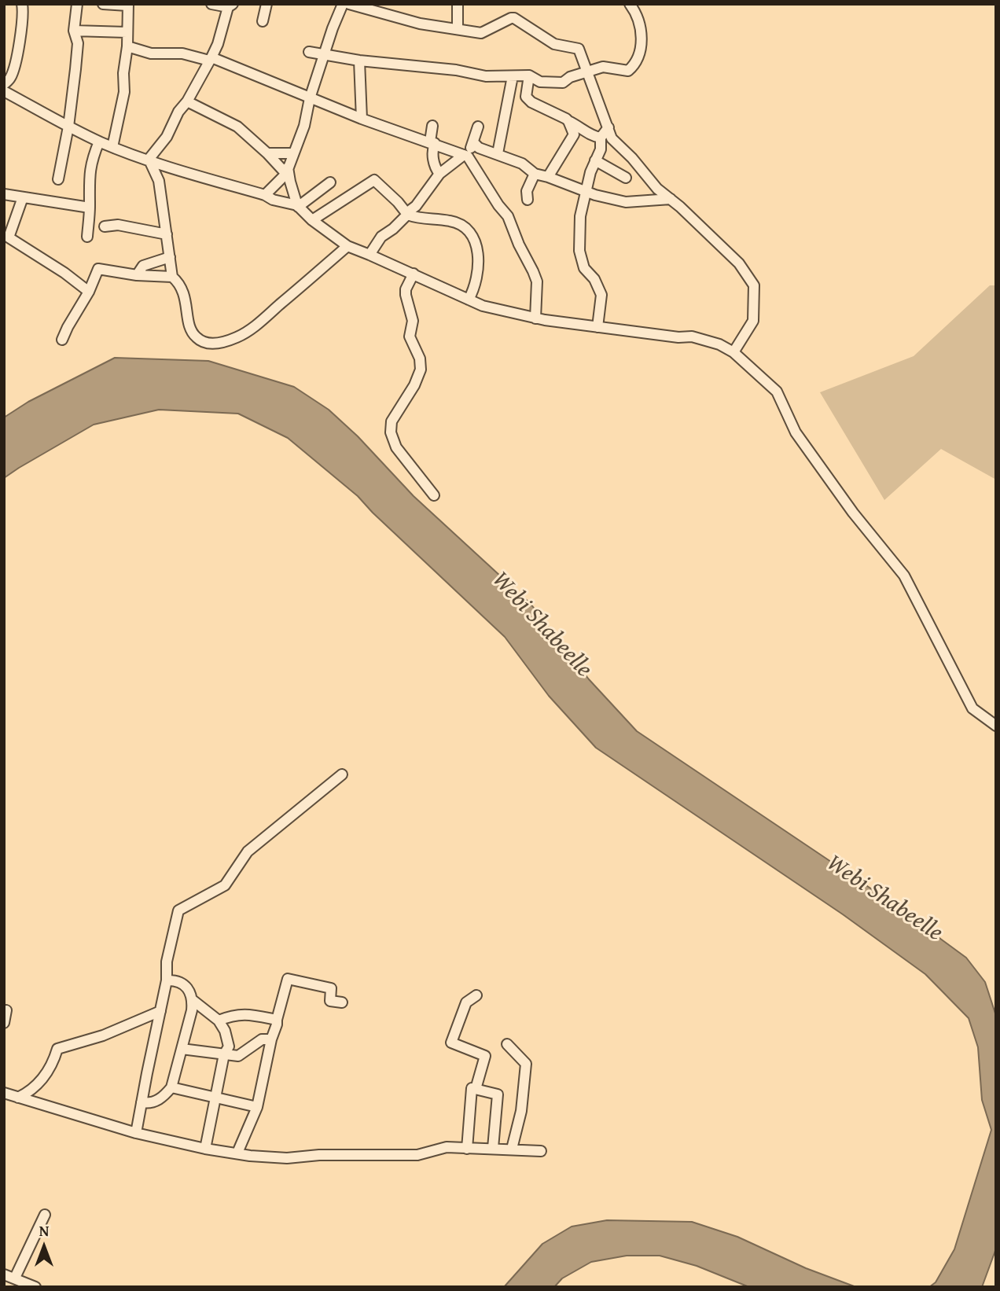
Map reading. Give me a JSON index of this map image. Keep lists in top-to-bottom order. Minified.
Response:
{"water":["Webi Shabeelle"],"north":"top"}
